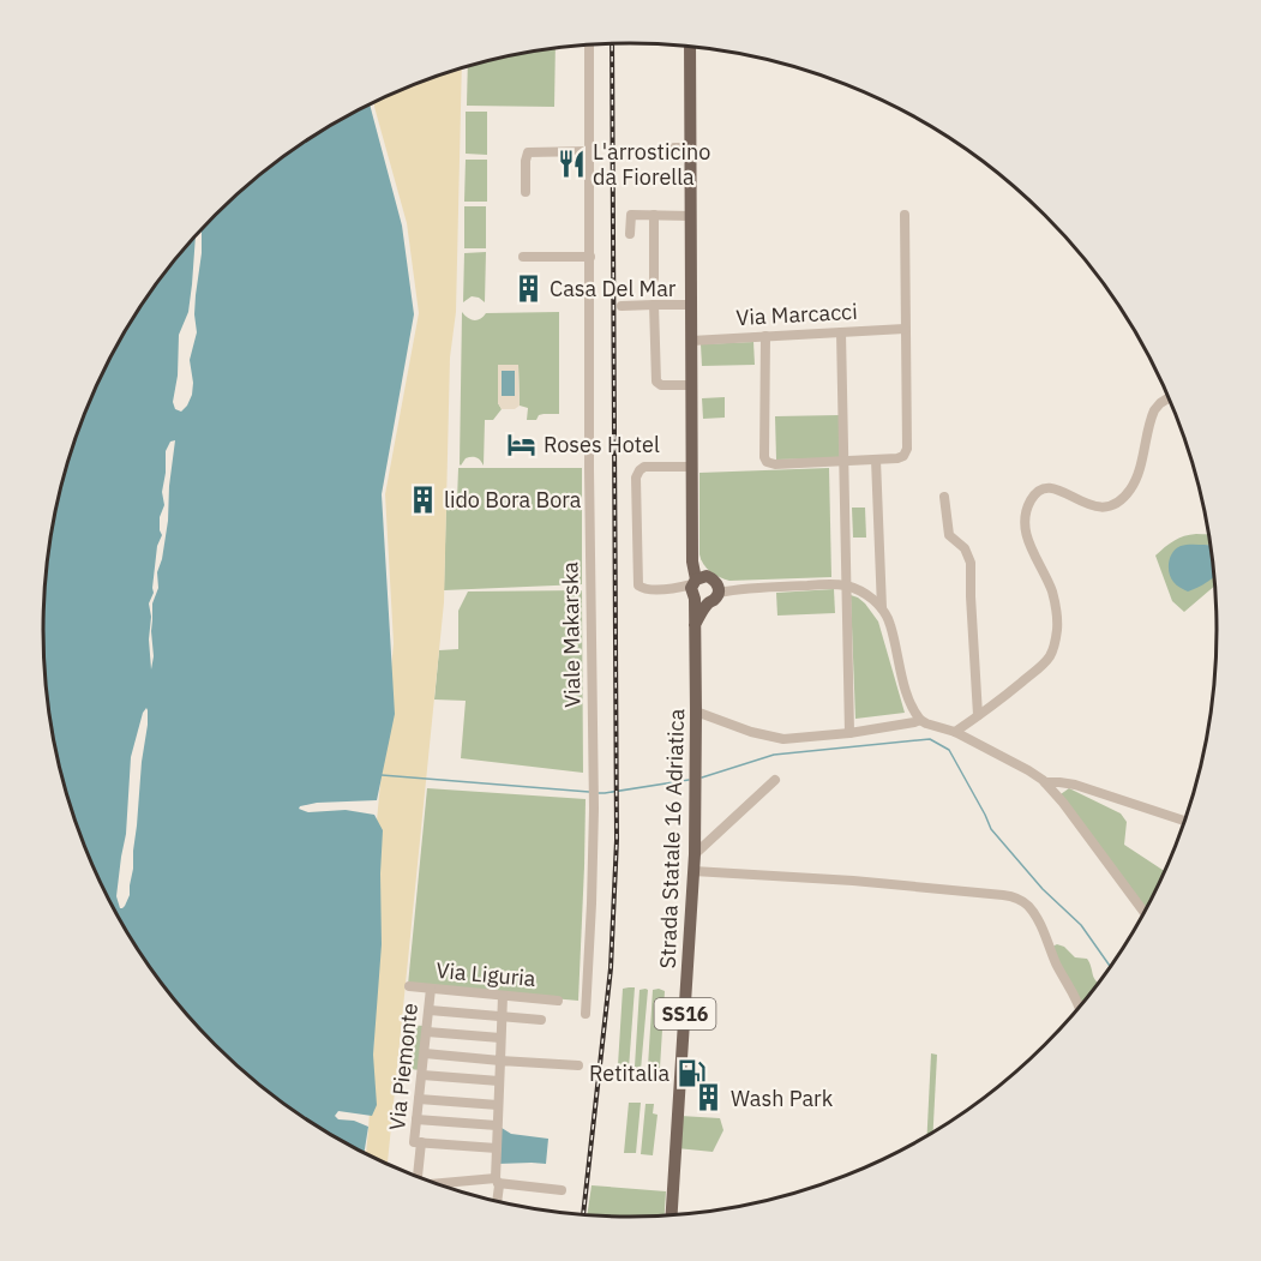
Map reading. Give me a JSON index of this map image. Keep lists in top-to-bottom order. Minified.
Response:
{"streets":{"main road":["Strada Statale 16 Adriatica","SS16"],"street":["Via Marcacci","Viale Makarska","Via Liguria","Via Piemonte"]},"crossings":[["Via Marcacci","Strada Statale 16 Adriatica"],["Via Liguria","Via Piemonte"]],"places":{"restaurant":["L'arrosticino da Fiorella"],"building":["Casa Del Mar","lido Bora Bora","Wash Park"],"hotel":["Roses Hotel"],"fuel station":["Retitalia"]}}
